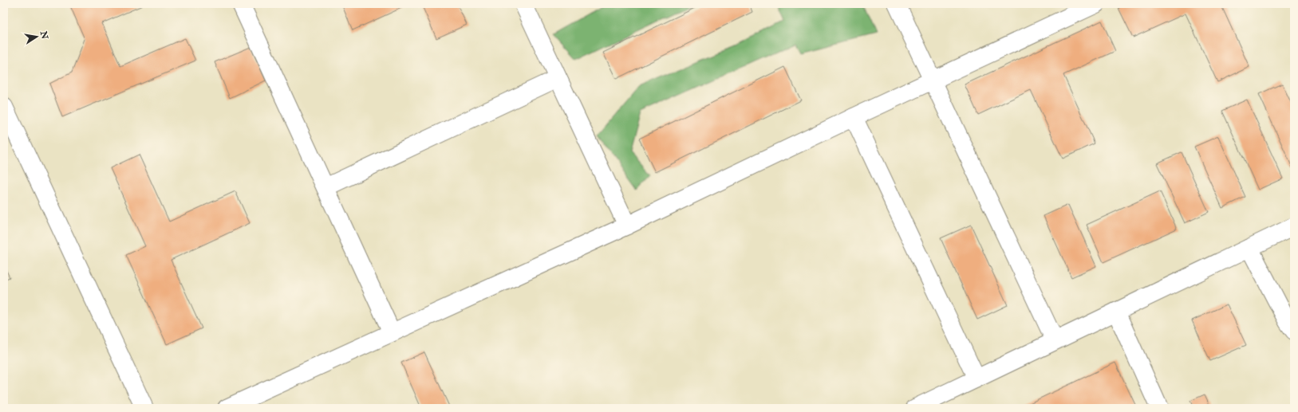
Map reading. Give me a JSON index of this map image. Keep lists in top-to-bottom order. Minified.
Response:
{"north":"right"}
